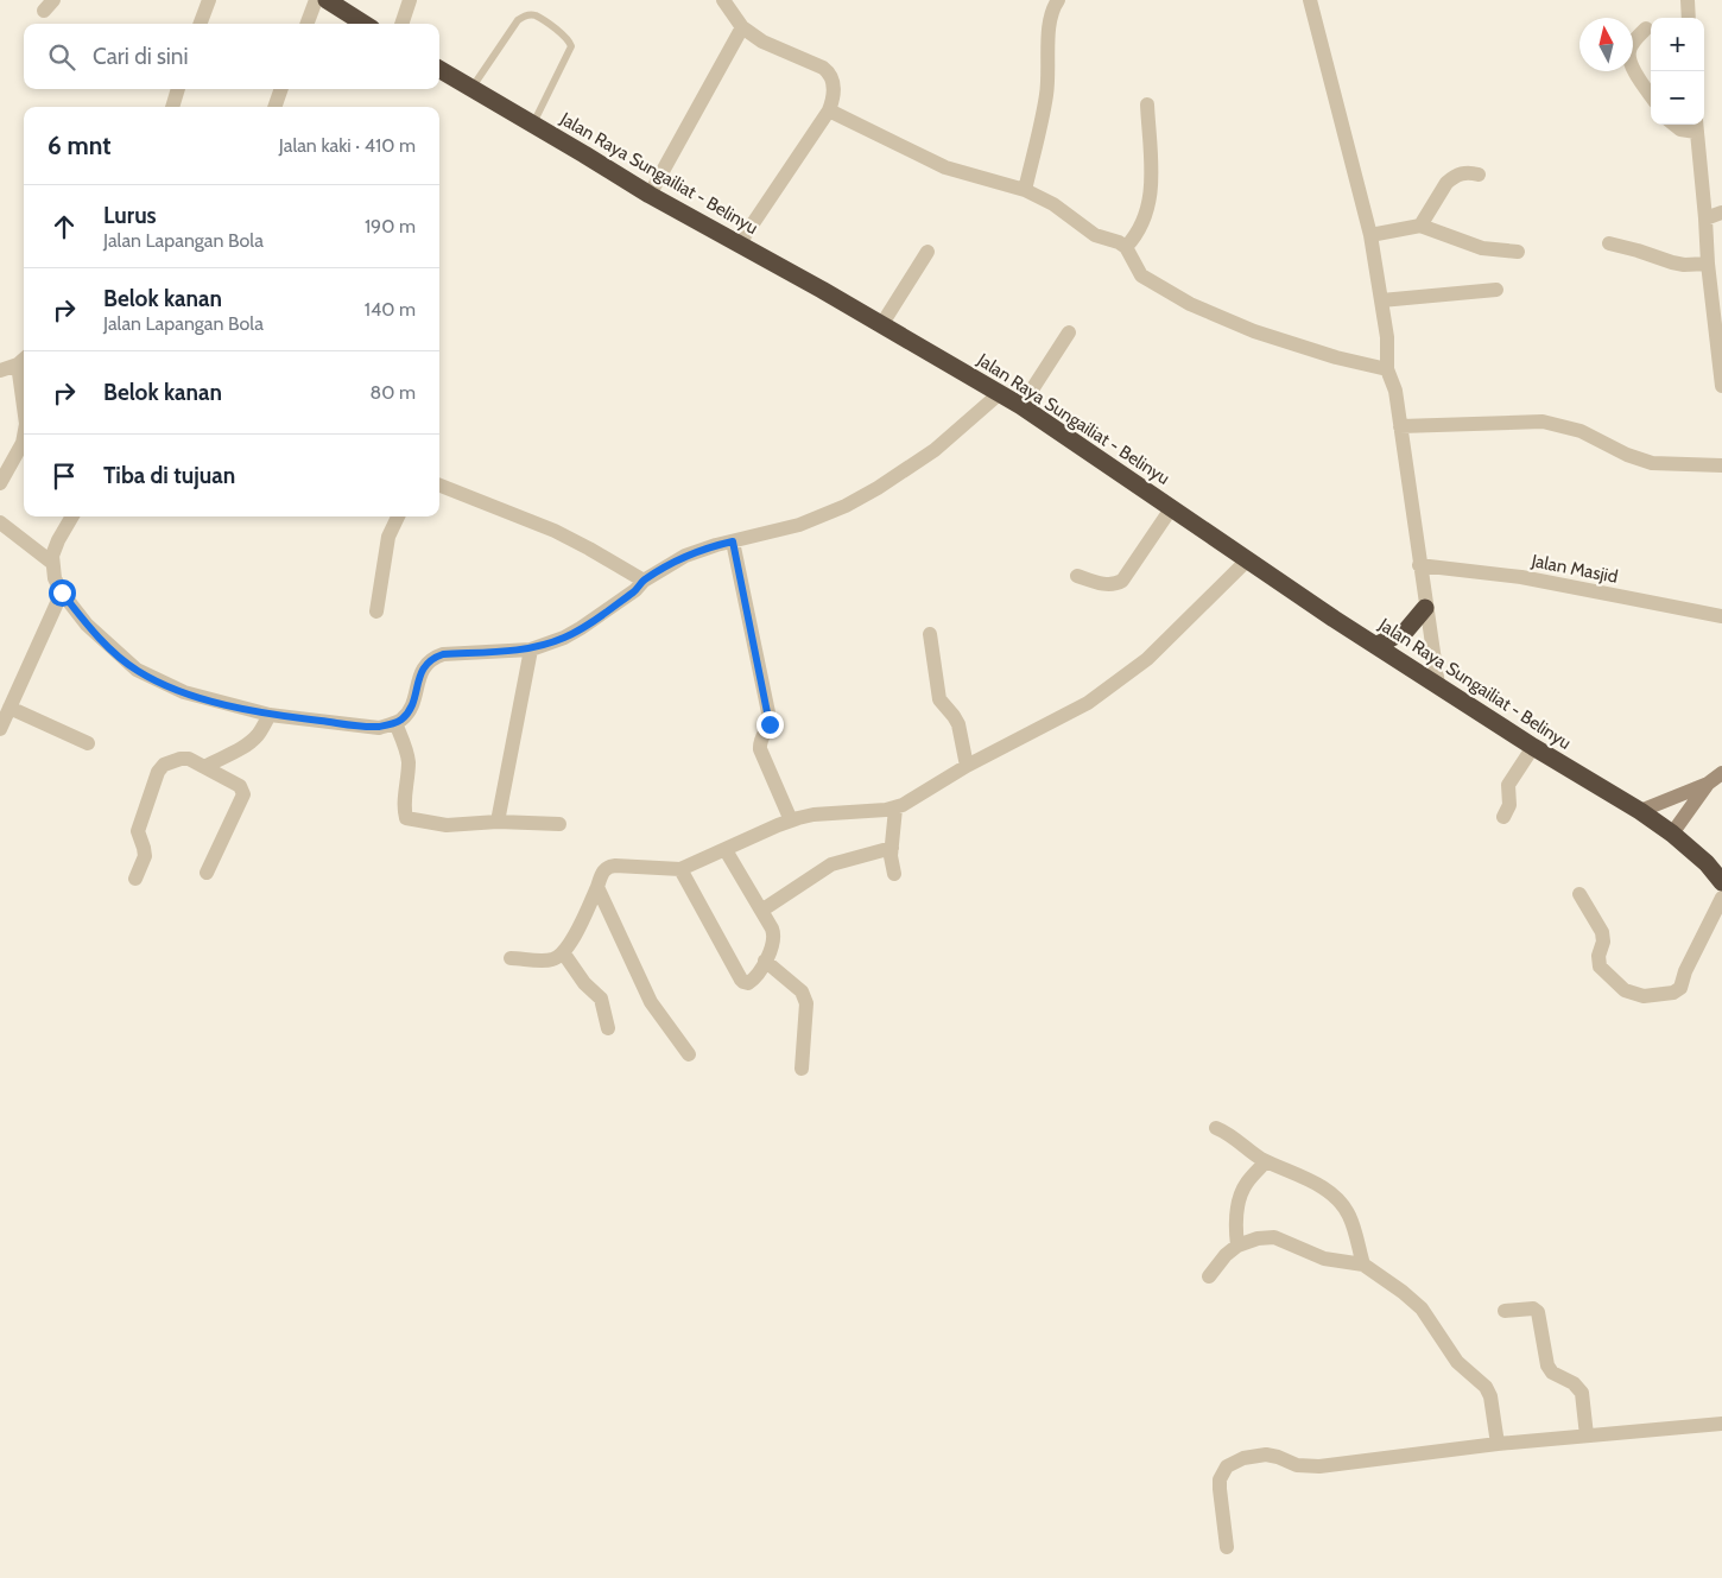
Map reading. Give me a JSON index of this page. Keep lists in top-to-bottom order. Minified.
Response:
{"streets":{"highway":["Jalan Raya Sungailiat - Belinyu"],"street":["Jalan Masjid"]},"north":"top","page":{"map_buttons":["+","−"],"search":"Cari di sini","heading":["6 mnt","Jalan kaki · 410 m"],"list":[["Lurus","Jalan Lapangan Bola","190 m"],["Belok kanan","Jalan Lapangan Bola","140 m"],["Belok kanan","80 m"],"Tiba di tujuan"]}}
